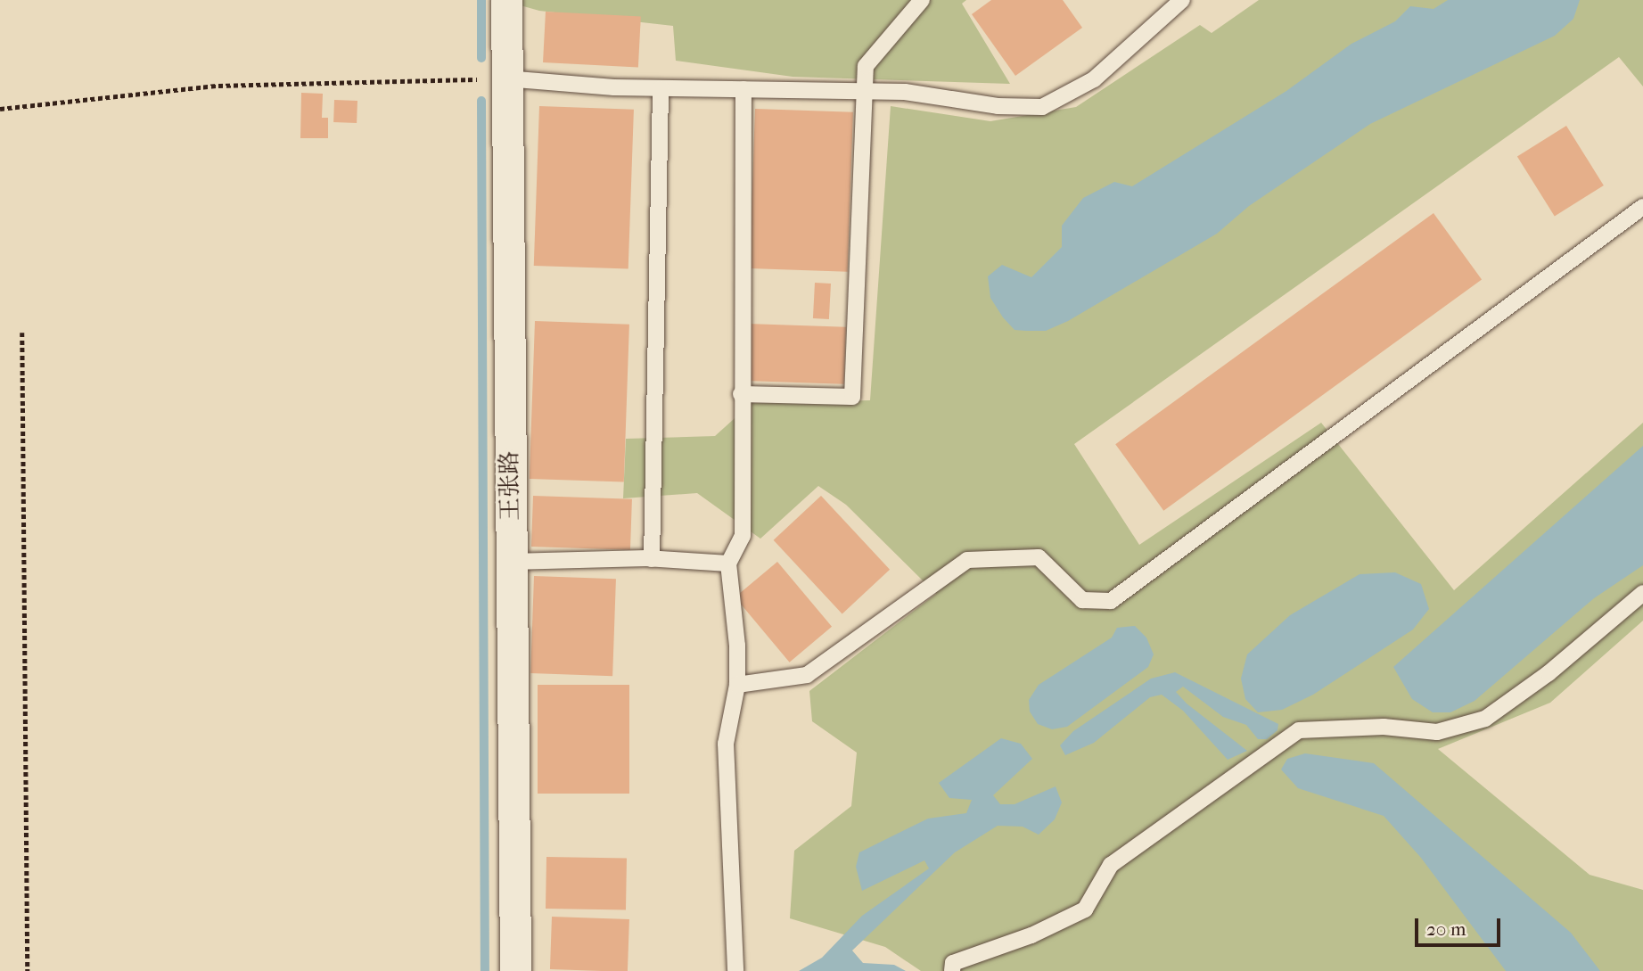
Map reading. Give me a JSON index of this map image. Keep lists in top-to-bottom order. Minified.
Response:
{"streets":{"street":["王张路"]},"scale_bar":"20 m"}
